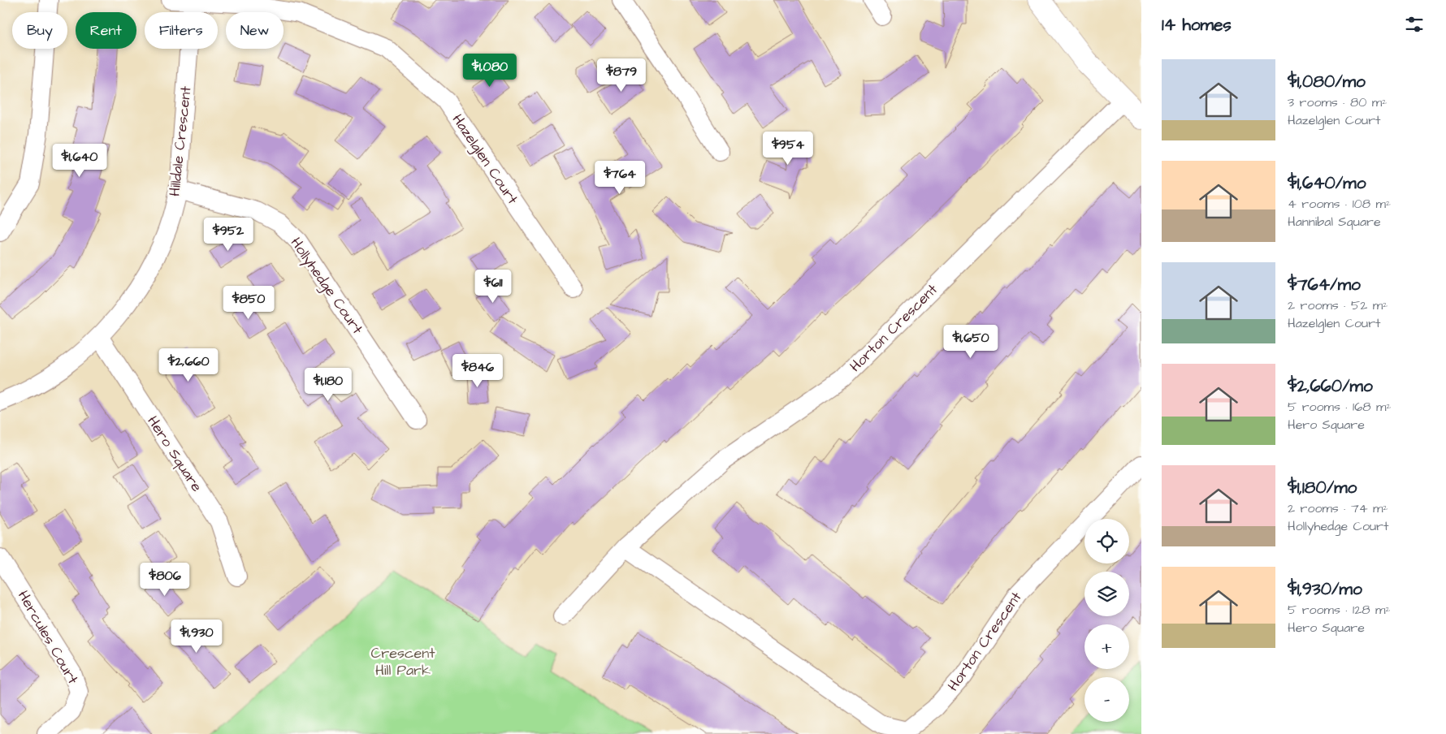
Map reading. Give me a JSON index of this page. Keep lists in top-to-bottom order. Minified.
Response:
{"streets":{"street":["Hilldale Crescent","Hazelglen Court","Hollyhedge Court","Horton Crescent","Hero Square","Hercules Court"]},"crossings":[["Hilldale Crescent","Hazelglen Court"],["Hilldale Crescent","Hollyhedge Court"],["Hilldale Crescent","Hero Square"]],"parks":["Crescent Hill Park"],"page":{"heading":"14 homes","chip":["Buy","Rent","Filters","New"],"list":[{"name":"$1,080/mo","note":"3 rooms · 80 m² · Hazelglen Court"},{"name":"$1,640/mo","note":"4 rooms · 108 m² · Hannibal Square"},{"name":"$764/mo","note":"2 rooms · 52 m² · Hazelglen Court"},{"name":"$2,660/mo","note":"5 rooms · 168 m² · Hero Square"},{"name":"$1,180/mo","note":"2 rooms · 74 m² · Hollyhedge Court"},{"name":"$1,930/mo","note":"5 rooms · 128 m² · Hero Square"}],"price":["$1,080","$879","$954","$1,640","$764","$952","$611","$850","$1,650","$2,660","$846","$1,180","$806","$1,930"],"map_buttons":["+","−"]}}
